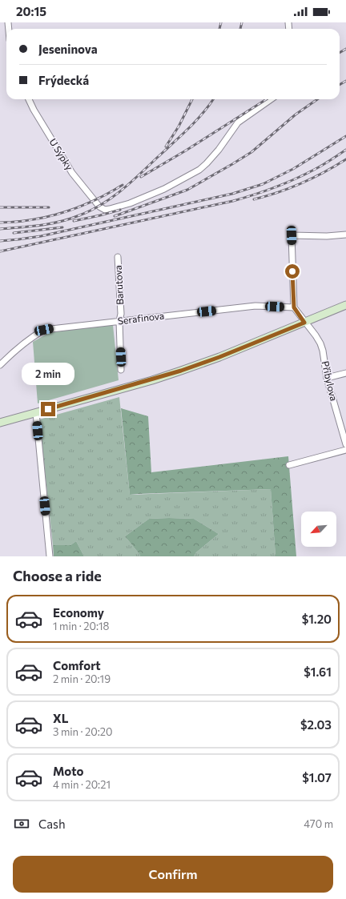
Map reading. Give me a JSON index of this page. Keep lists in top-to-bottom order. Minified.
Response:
{"streets":{"street":["U Sýpky","Barutova","Serafinova","Přibylova"]},"crossings":[["Barutova","Serafinova"],["Serafinova","Přibylova"]],"north":"bottom left","page":{"status":"20:15","banner":["Jeseninova","Frýdecká"],"bubble":"2 min","heading":"Choose a ride","list":[{"name":"Economy","note":"1 min · 20:18","value":"$1.20"},{"name":"Comfort","note":"2 min · 20:19","value":"$1.61"},{"name":"XL","note":"3 min · 20:20","value":"$2.03"},{"name":"Moto","note":"4 min · 20:21","value":"$1.07"}],"pay":["Cash","470 m"],"buttons":"Confirm"}}
